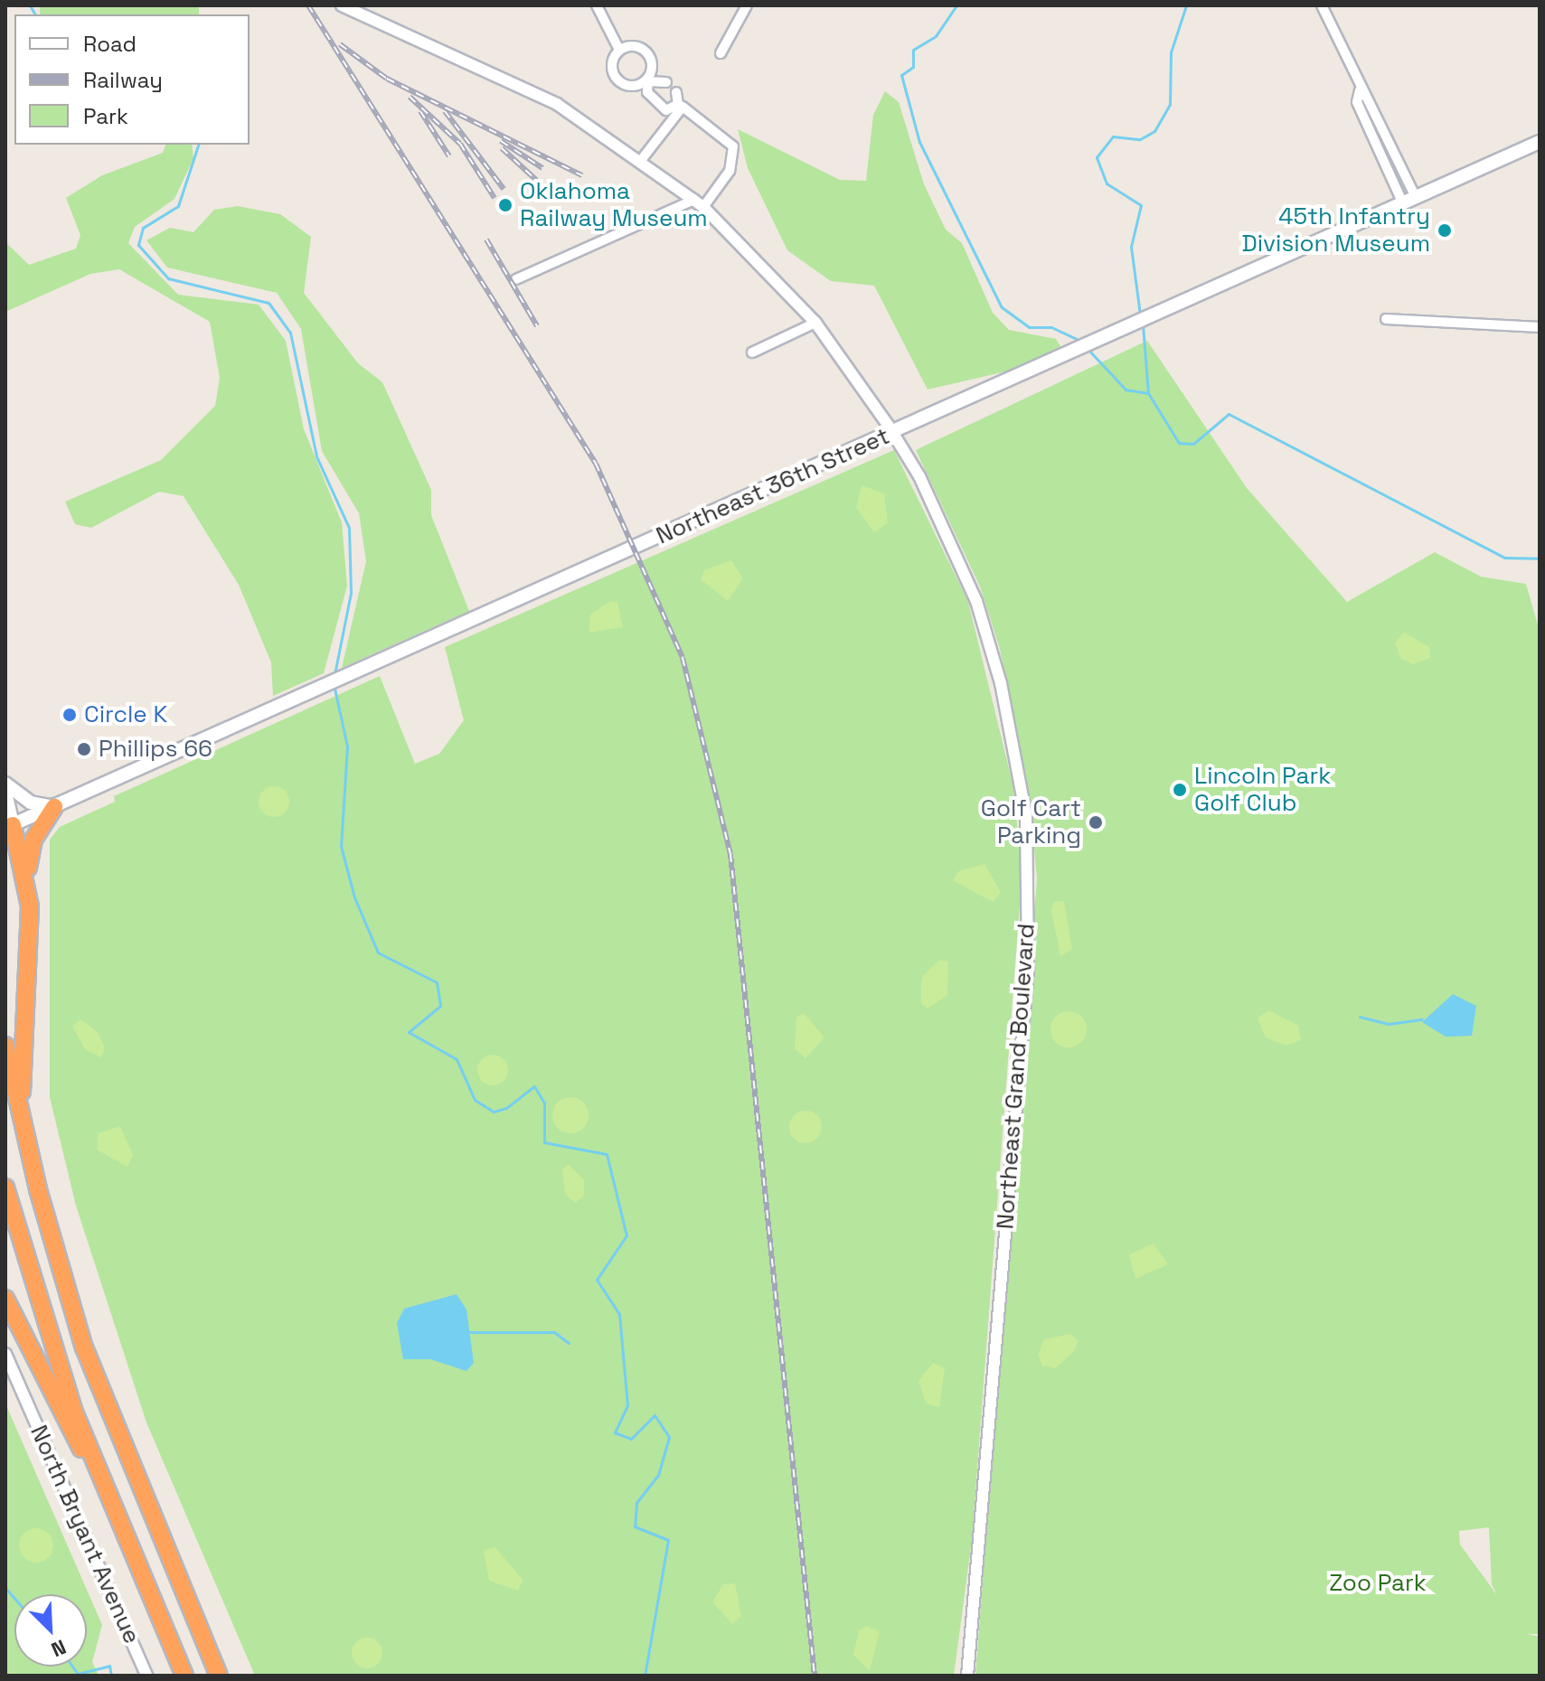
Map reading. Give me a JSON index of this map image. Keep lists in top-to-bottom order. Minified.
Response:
{"streets":{"main road":["Northeast 36th Street"],"street":["Northeast Grand Boulevard","North Bryant Avenue"]},"crossings":[["Northeast 36th Street","Northeast Grand Boulevard"]],"parks":["Zoo Park"],"places":["Oklahoma Railway Museum","45th Infantry Division Museum","Circle K","Phillips 66","Lincoln Park Golf Club","Golf Cart Parking"],"legend":["Road","Railway","Park"],"north":"bottom right"}
